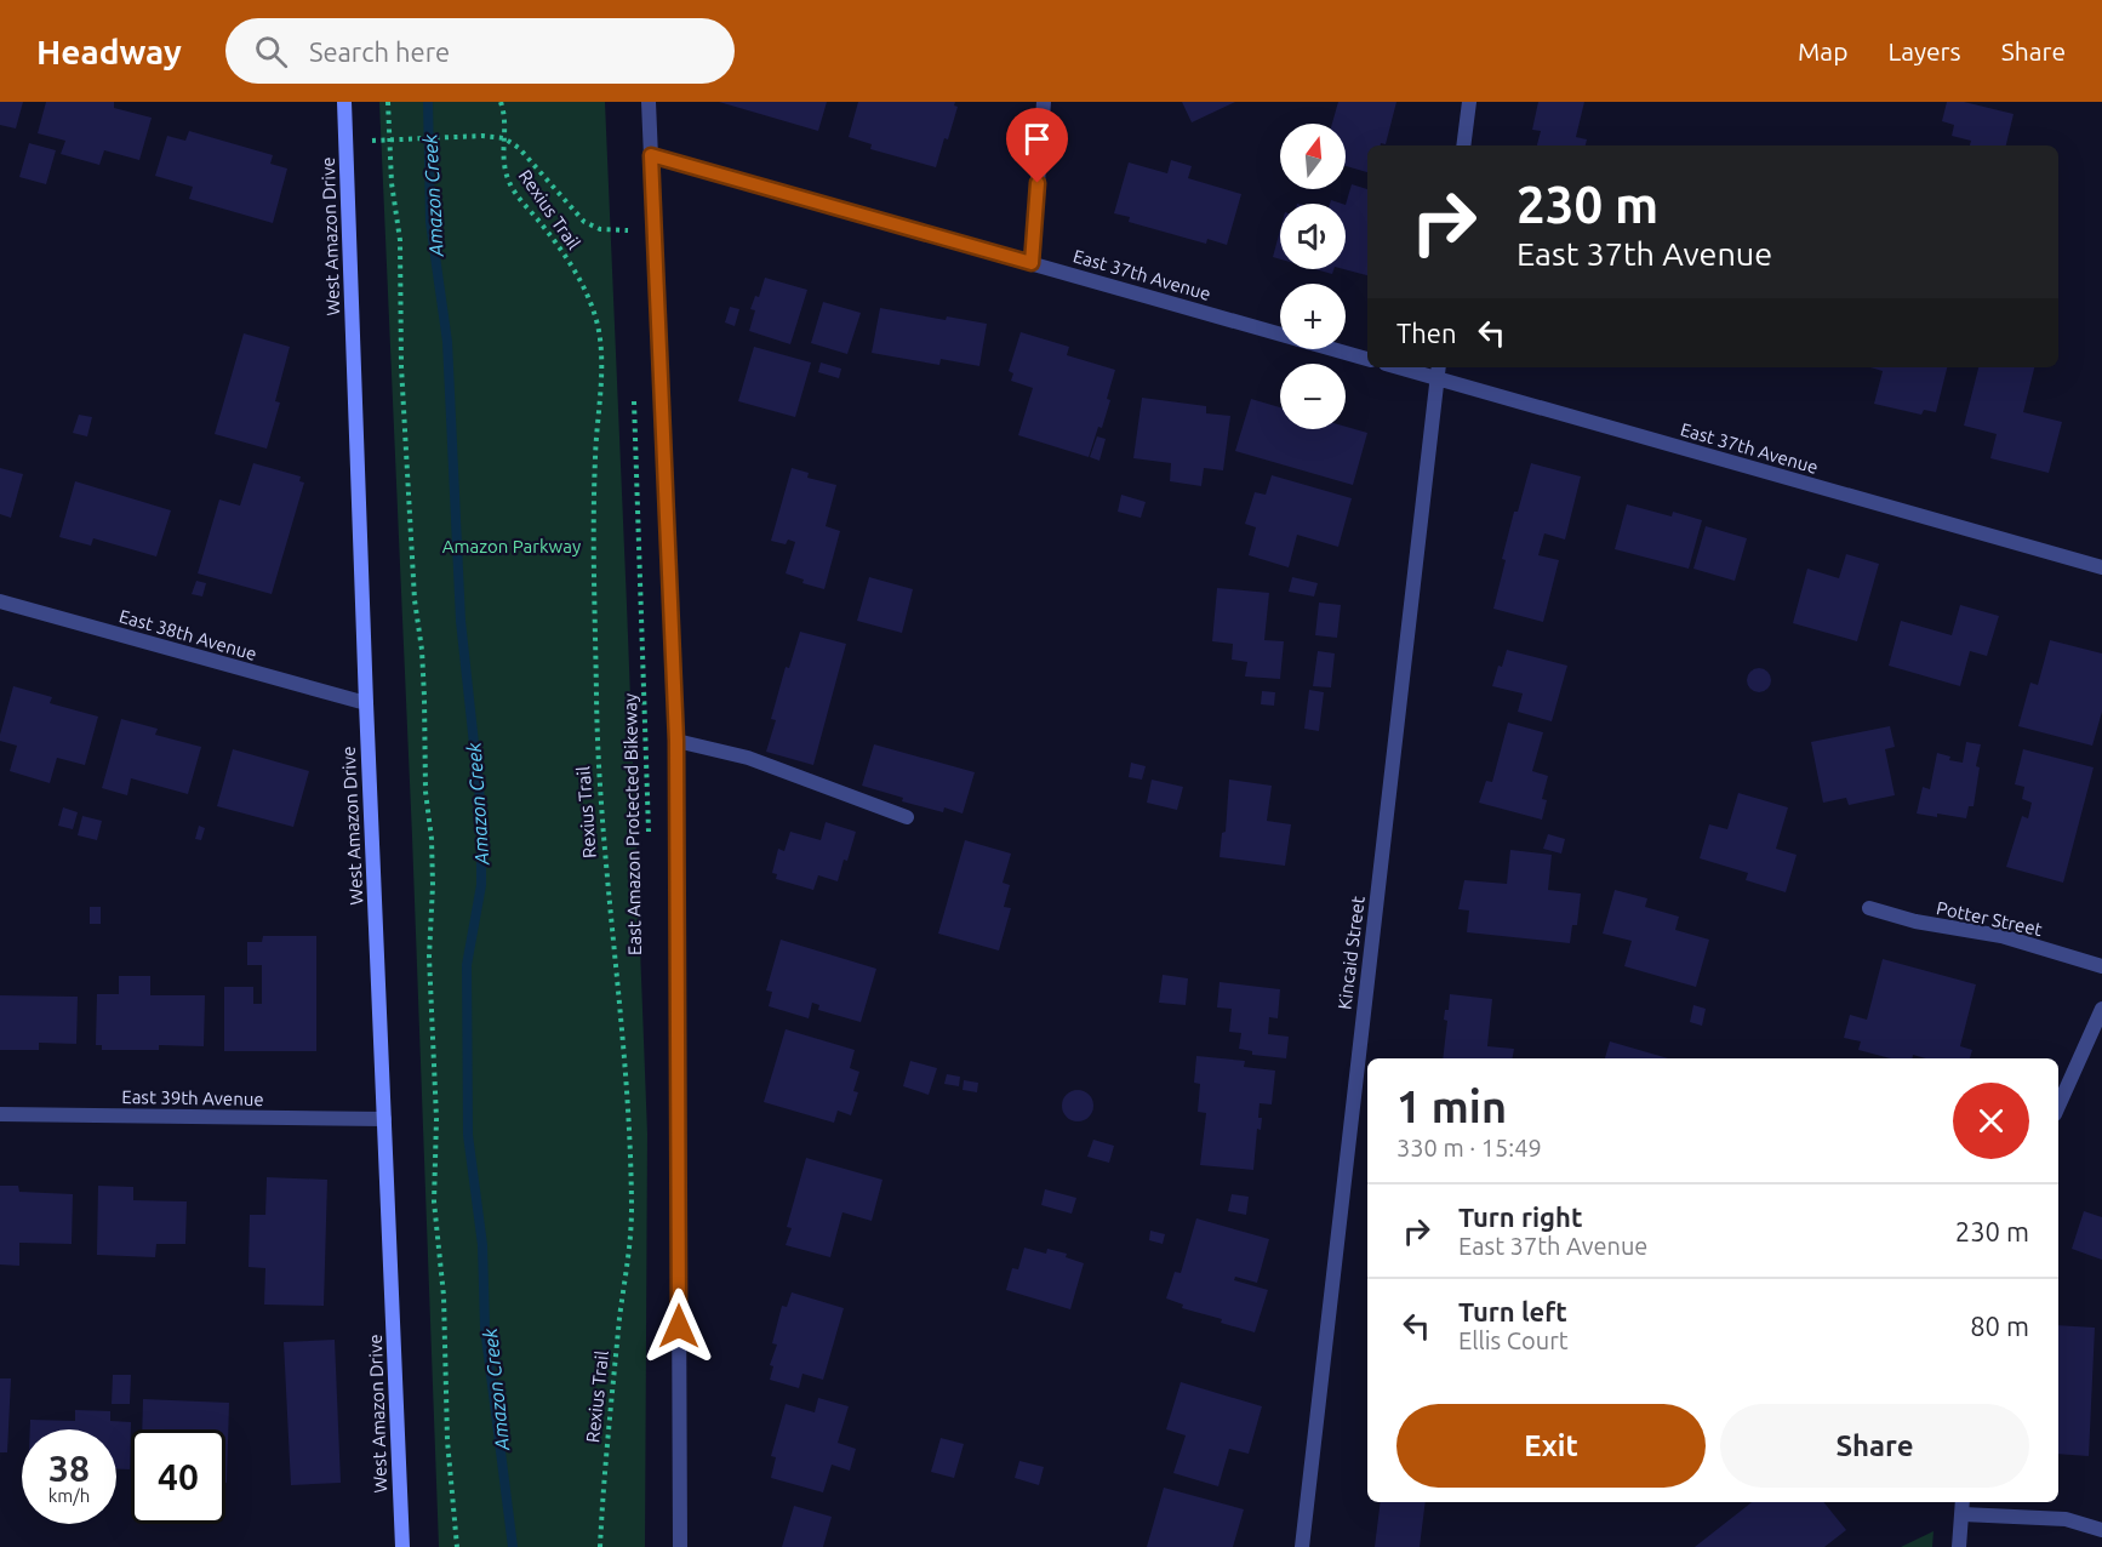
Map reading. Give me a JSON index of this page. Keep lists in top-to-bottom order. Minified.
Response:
{"streets":{"main road":["West Amazon Drive"],"street":["East 37th Avenue","East 38th Avenue","Potter Street","Kincaid Street","East 39th Avenue"],"path":["Rexius Trail","East Amazon Protected Bikeway"]},"crossings":[["West Amazon Drive","East 38th Avenue"],["West Amazon Drive","East 39th Avenue"],["East 37th Avenue","Kincaid Street"]],"water":["Amazon Creek"],"parks":["Amazon Parkway"],"north":"top","page":{"header":"Headway","search":"Search here","nav":["Map","Layers","Share"],"map_buttons":["+","−"],"turn":["230 m","East 37th Avenue"],"then":"Then","heading":["1 min","330 m · 15:49"],"list":[{"name":"Turn right","note":"East 37th Avenue","value":"230 m"},{"name":"Turn left","note":"Ellis Court","value":"80 m"}],"buttons":["Exit","Share"],"speed":"38 km/h","limit":"40"}}
